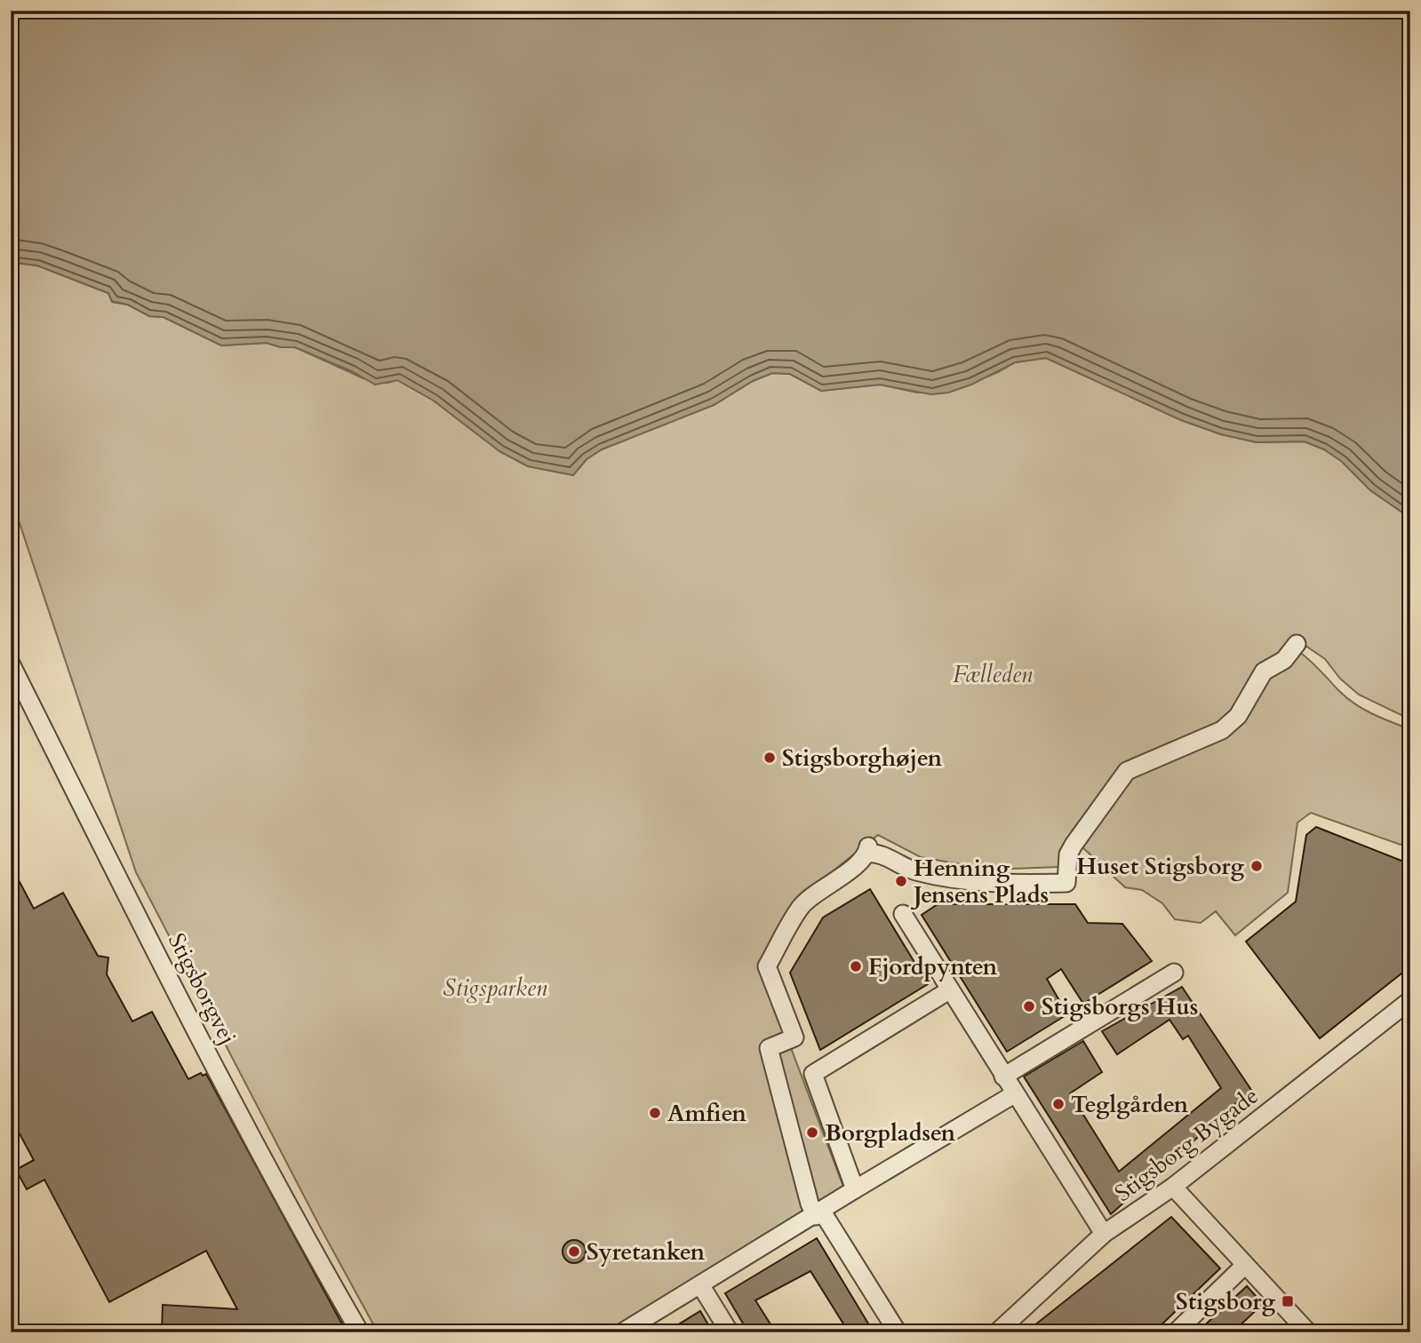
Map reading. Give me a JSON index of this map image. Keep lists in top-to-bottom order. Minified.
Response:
{"streets":{"street":["Stigsborgvej","Stigsborg Bygade"]},"parks":["Fælleden","Stigsparken"],"places":{"other":["Stigsborghøjen","Huset Stigsborg","Henning Jensens Plads","Fjordpynten","Stigsborgs Hus","Teglgården","Amfien","Borgpladsen","Syretanken"],"transit":["Stigsborg"]}}
